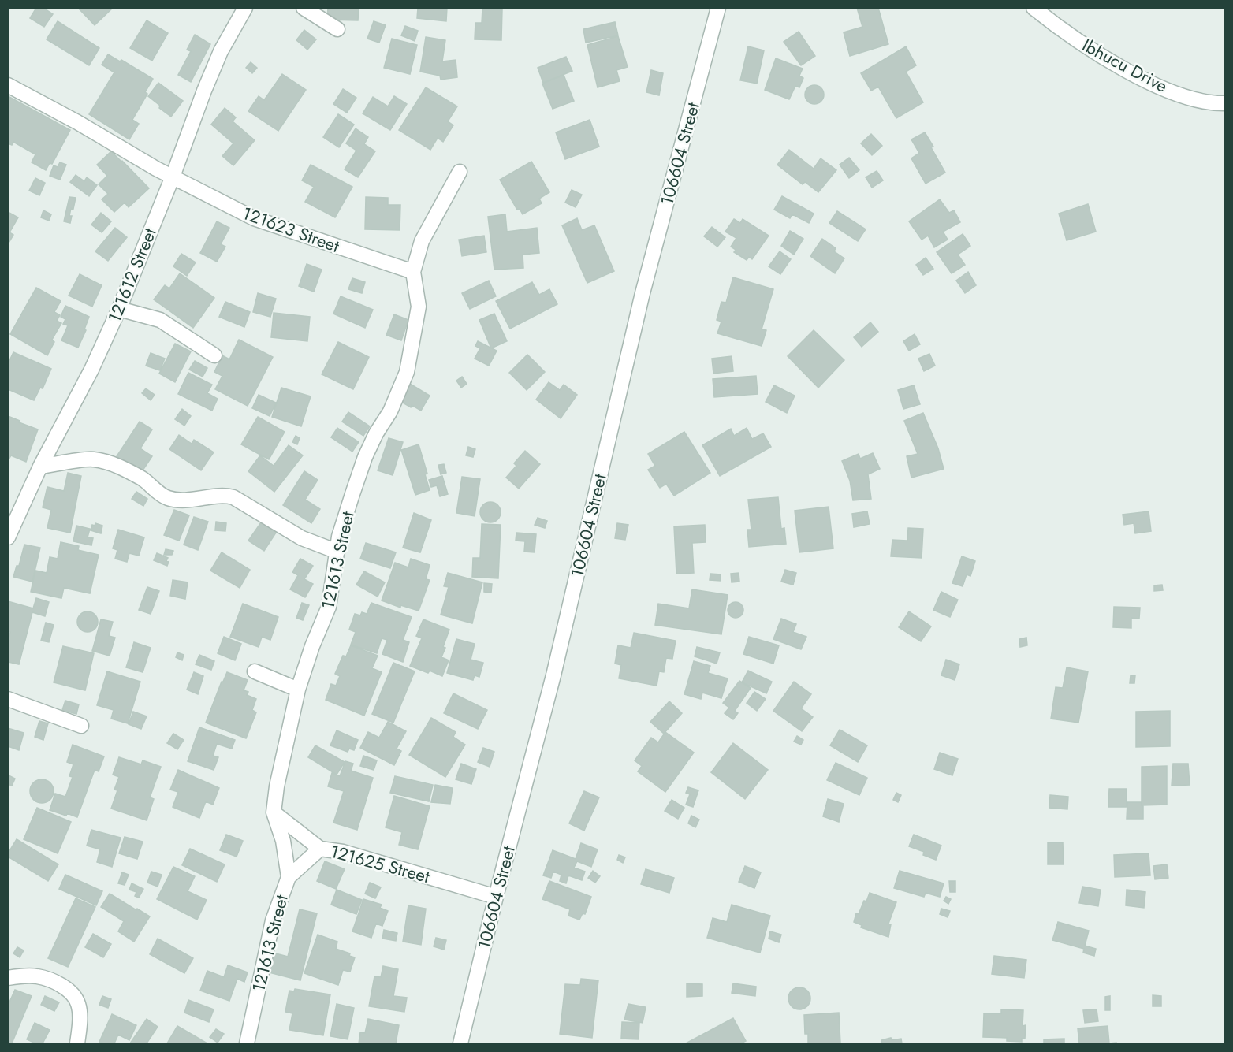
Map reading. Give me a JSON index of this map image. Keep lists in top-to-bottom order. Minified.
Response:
{"streets":{"street":["Ibhucu Drive","106604 Street","121623 Street","121612 Street","121613 Street","121625 Street"]},"crossings":[["106604 Street","121625 Street"],["121623 Street","121612 Street"],["121623 Street","121613 Street"],["121613 Street","121625 Street"]]}
